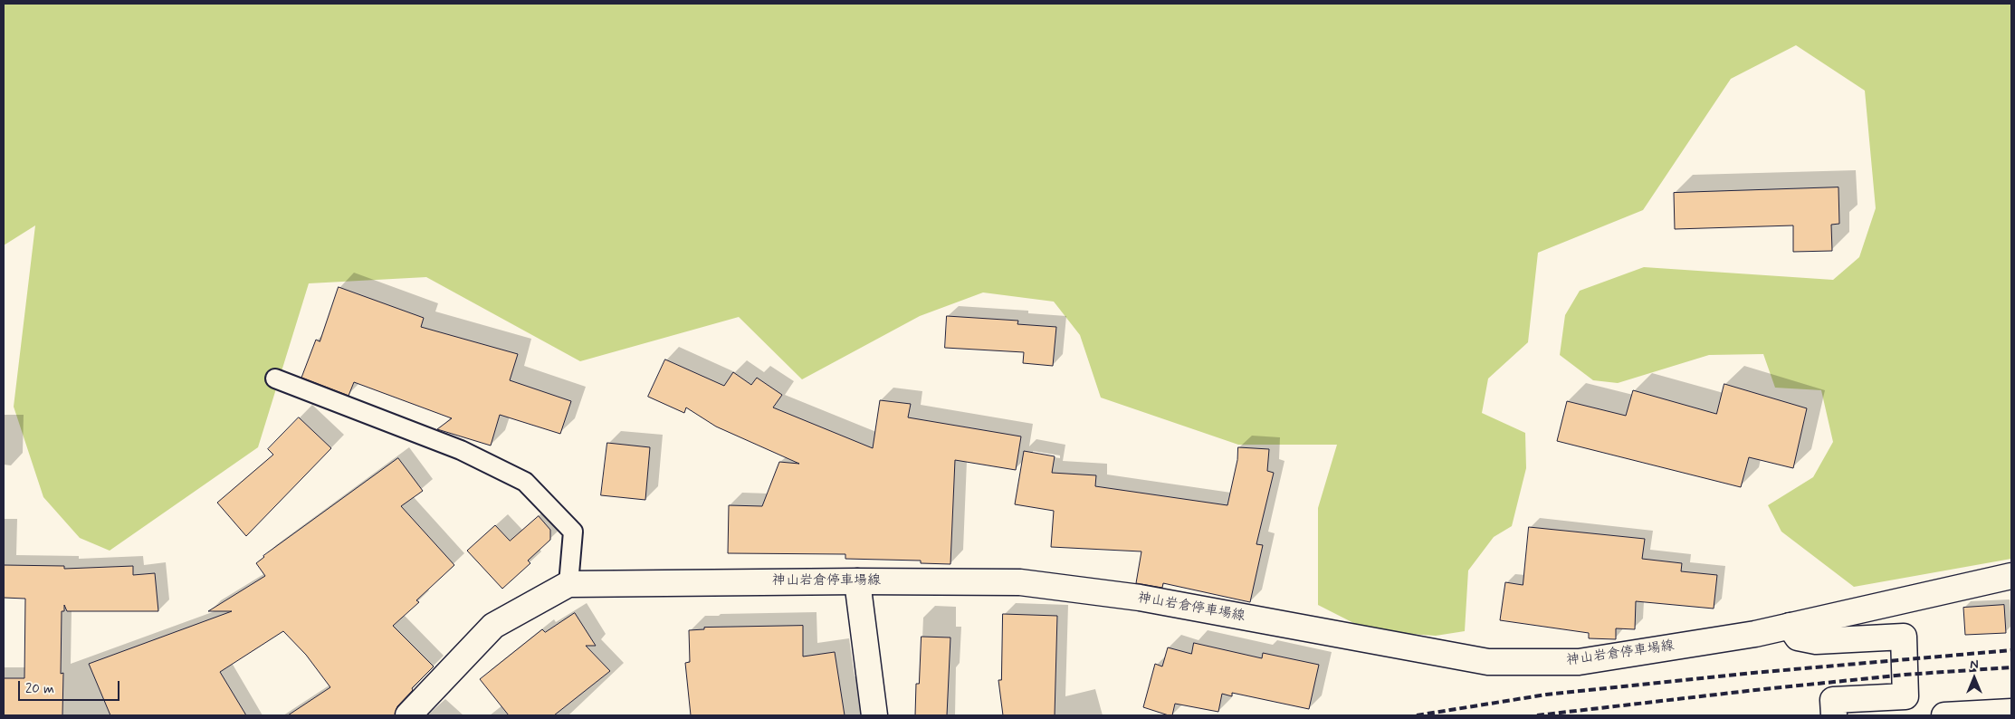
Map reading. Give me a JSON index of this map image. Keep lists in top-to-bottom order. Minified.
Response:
{"streets":{"main road":["神山岩倉停車場線"]},"scale_bar":"20 m","north":"top"}
